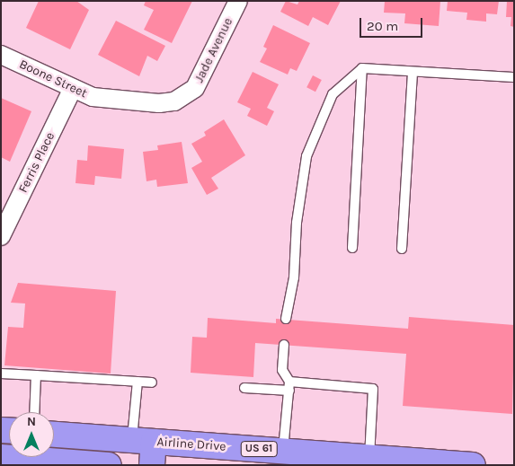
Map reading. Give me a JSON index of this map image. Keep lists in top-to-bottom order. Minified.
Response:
{"streets":{"highway":["Airline Drive","US 61"],"street":["Jade Avenue","Boone Street","Ferris Place"]},"crossings":[["Jade Avenue","Boone Street"],["Boone Street","Ferris Place"]],"scale_bar":"20 m","north":"top"}
